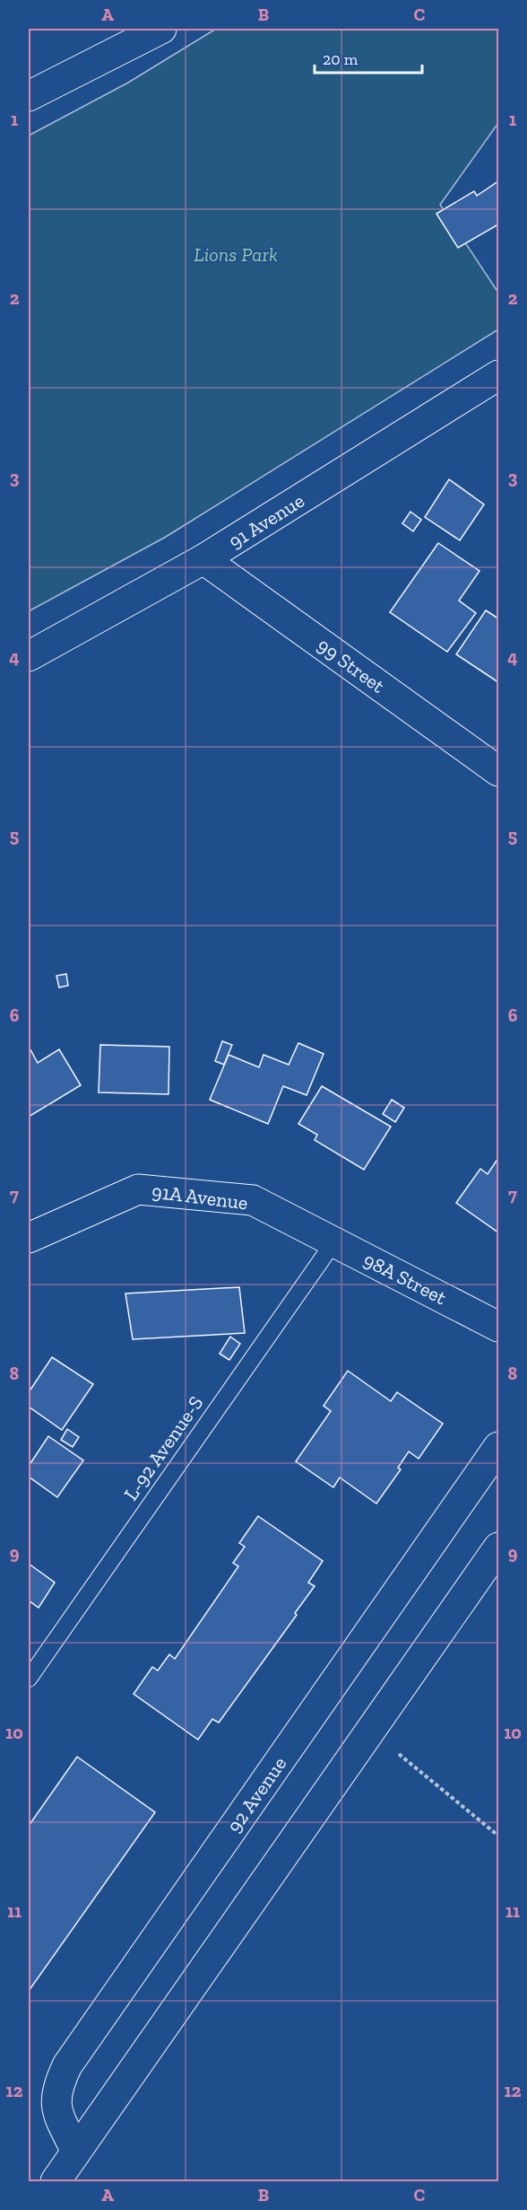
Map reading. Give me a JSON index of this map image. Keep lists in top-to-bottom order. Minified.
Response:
{"streets":{"street":["91 Avenue","99 Street","91A Avenue","98A Street","92 Avenue"],"lane":["L-92 Avenue-S"]},"crossings":[["91 Avenue","99 Street"],["91A Avenue","98A Street"],["91A Avenue","L-92 Avenue-S"],["98A Street","L-92 Avenue-S"]],"parks":["Lions Park"],"scale_bar":"20 m","grid":{"columns":["A","B","C"],"rows":["1","2","3","4","5","6","7","8","9","10","11","12"]}}
